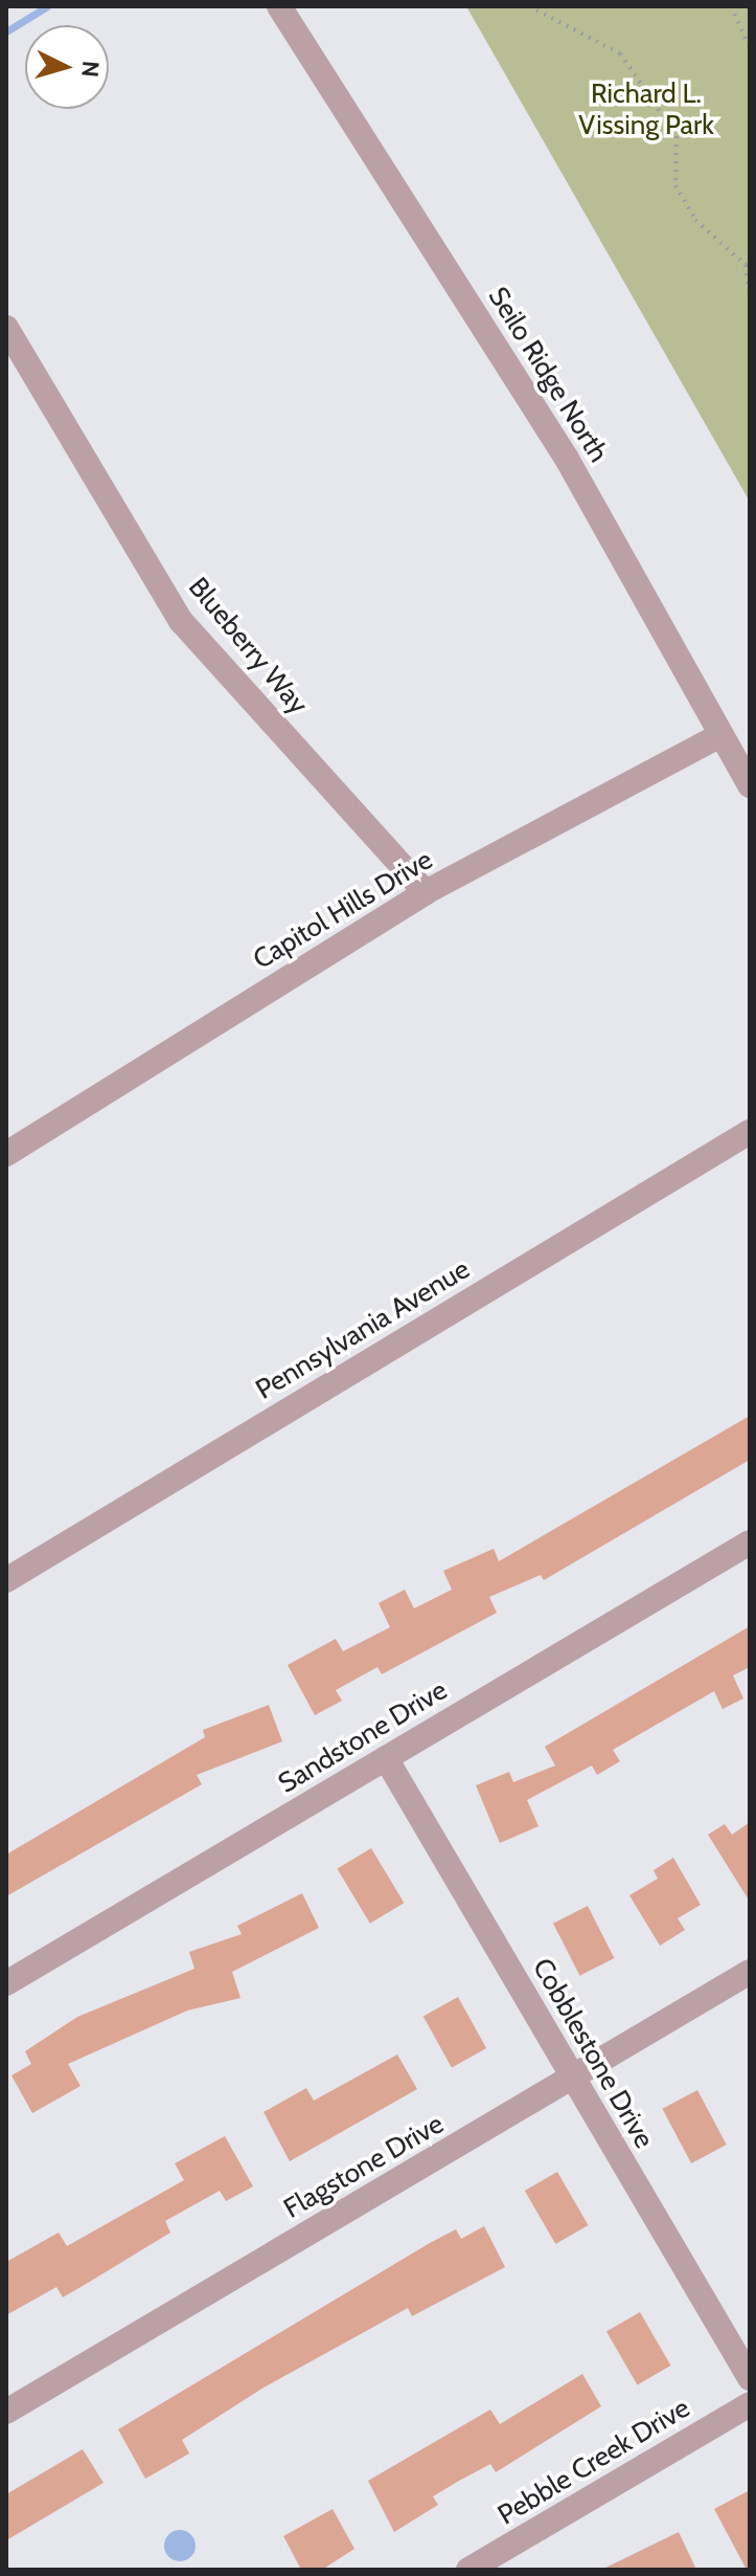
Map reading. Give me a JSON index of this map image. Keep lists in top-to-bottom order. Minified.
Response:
{"streets":{"street":["Seilo Ridge North","Blueberry Way","Capitol Hills Drive","Pennsylvania Avenue","Sandstone Drive","Cobblestone Drive","Flagstone Drive","Pebble Creek Drive"]},"crossings":[["Seilo Ridge North","Capitol Hills Drive"],["Blueberry Way","Capitol Hills Drive"],["Sandstone Drive","Cobblestone Drive"],["Cobblestone Drive","Flagstone Drive"]],"parks":["Richard L. Vissing Park"],"north":"right"}
